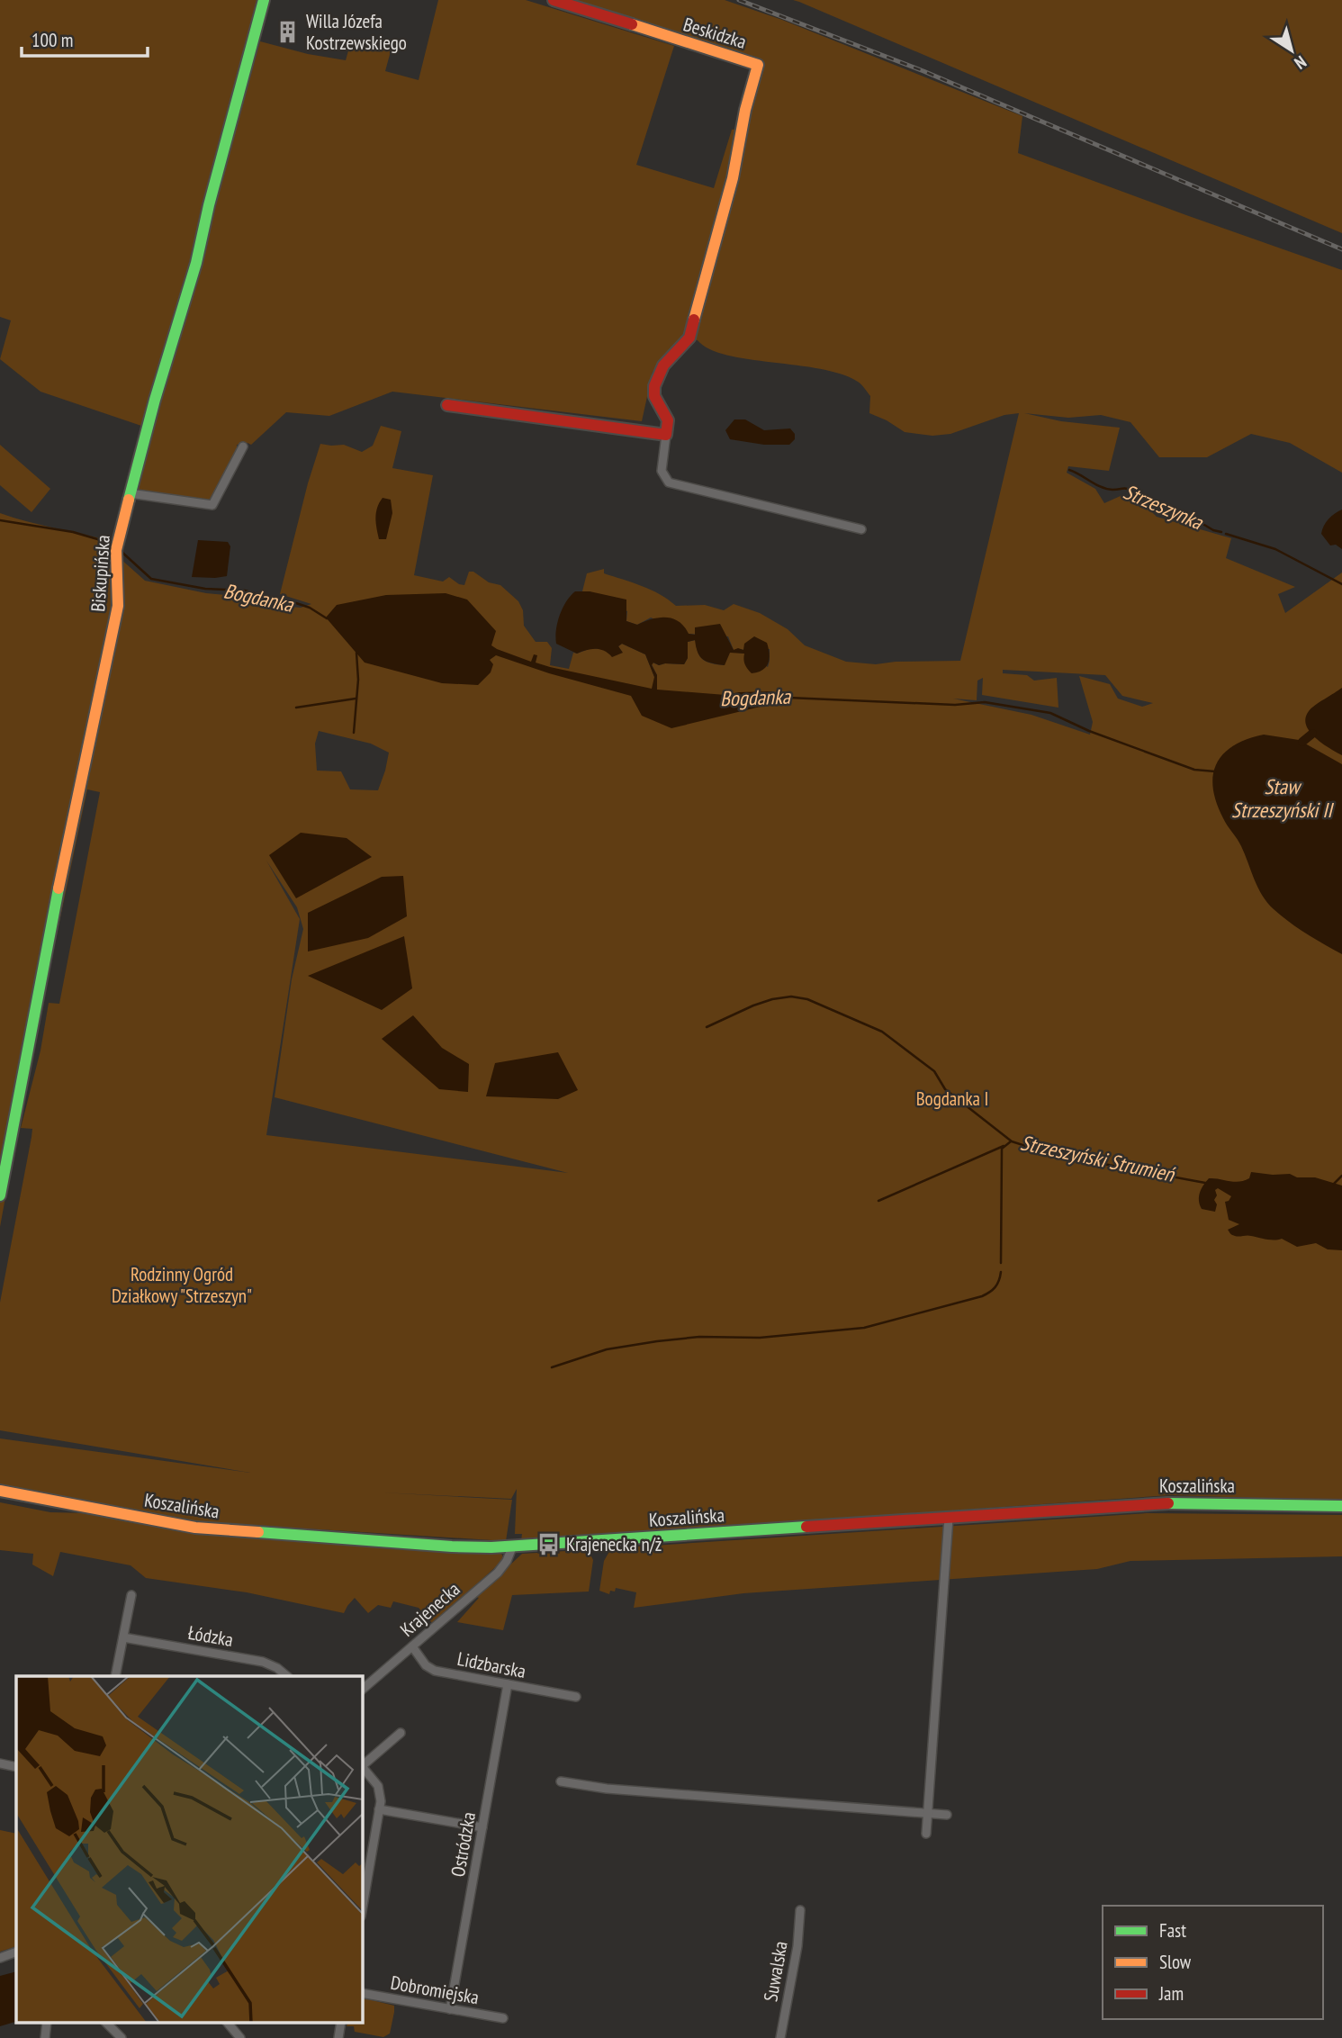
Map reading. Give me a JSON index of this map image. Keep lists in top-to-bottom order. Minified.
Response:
{"streets":{"street":["Beskidzka","Biskupińska","Koszalińska","Krajenecka","Łódzka","Lidzbarska","Ostródzka","Suwalska","Dobromiejska"]},"crossings":[["Koszalińska","Krajenecka"],["Krajenecka","Lidzbarska"],["Lidzbarska","Ostródzka"],["Ostródzka","Dobromiejska"]],"water":["Strzeszynka","Bogdanka","Staw Strzeszyński II","Strzeszyński Strumień"],"parks":["Bogdanka I","Rodzinny Ogród Działkowy \"Strzeszyn\""],"places":{"building":["Willa Józefa Kostrzewskiego"],"bus stop":["Krajenecka n/ż"]},"legend":["Fast","Slow","Jam"],"scale_bar":"100 m","north":"bottom right"}
